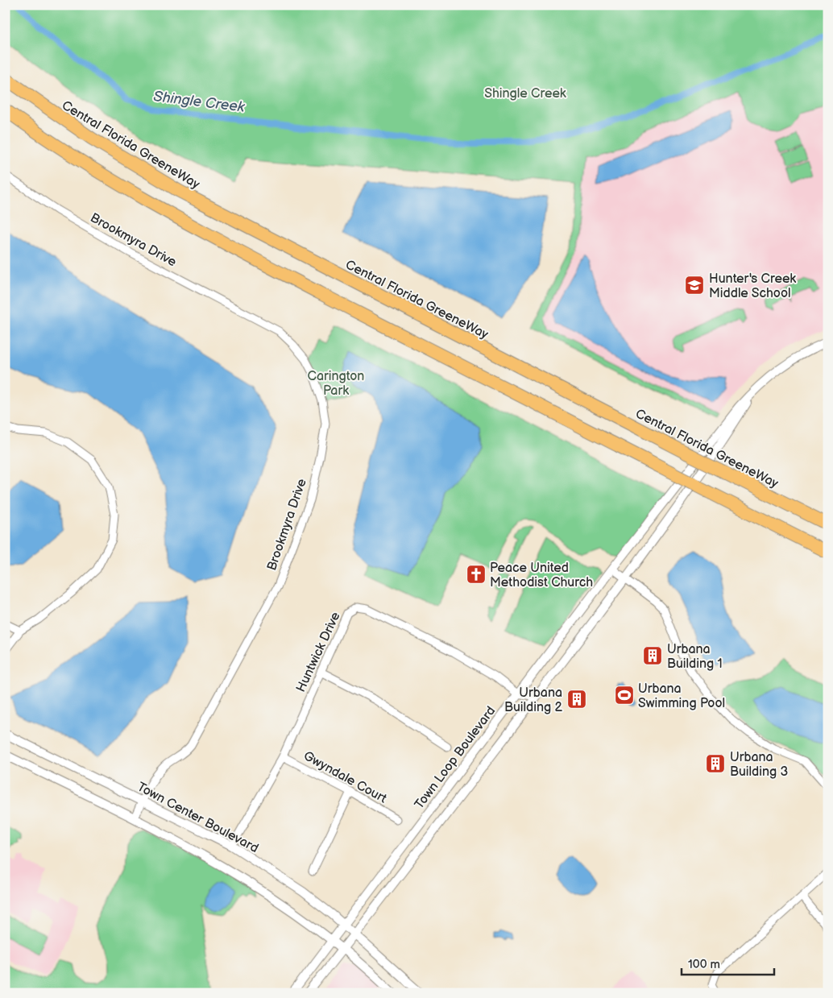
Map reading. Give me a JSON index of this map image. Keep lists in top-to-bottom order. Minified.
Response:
{"streets":{"highway":["Central Florida GreeneWay"],"street":["Brookmyra Drive","Huntwick Drive","Town Loop Boulevard","Gwyndale Court","Town Center Boulevard"]},"crossings":[["Brookmyra Drive","Town Center Boulevard"],["Huntwick Drive","Town Loop Boulevard"],["Huntwick Drive","Gwyndale Court"],["Huntwick Drive","Town Center Boulevard"],["Town Loop Boulevard","Town Center Boulevard"]],"water":["Shingle Creek"],"parks":["Shingle Creek","Carington Park"],"places":{"school or university":["Hunter's Creek Middle School"],"church":["Peace United Methodist Church"],"building":["Urbana Building 1","Urbana Building 2","Urbana Building 3"],"sports":["Urbana Swimming Pool"]},"scale_bar":"100 m"}
